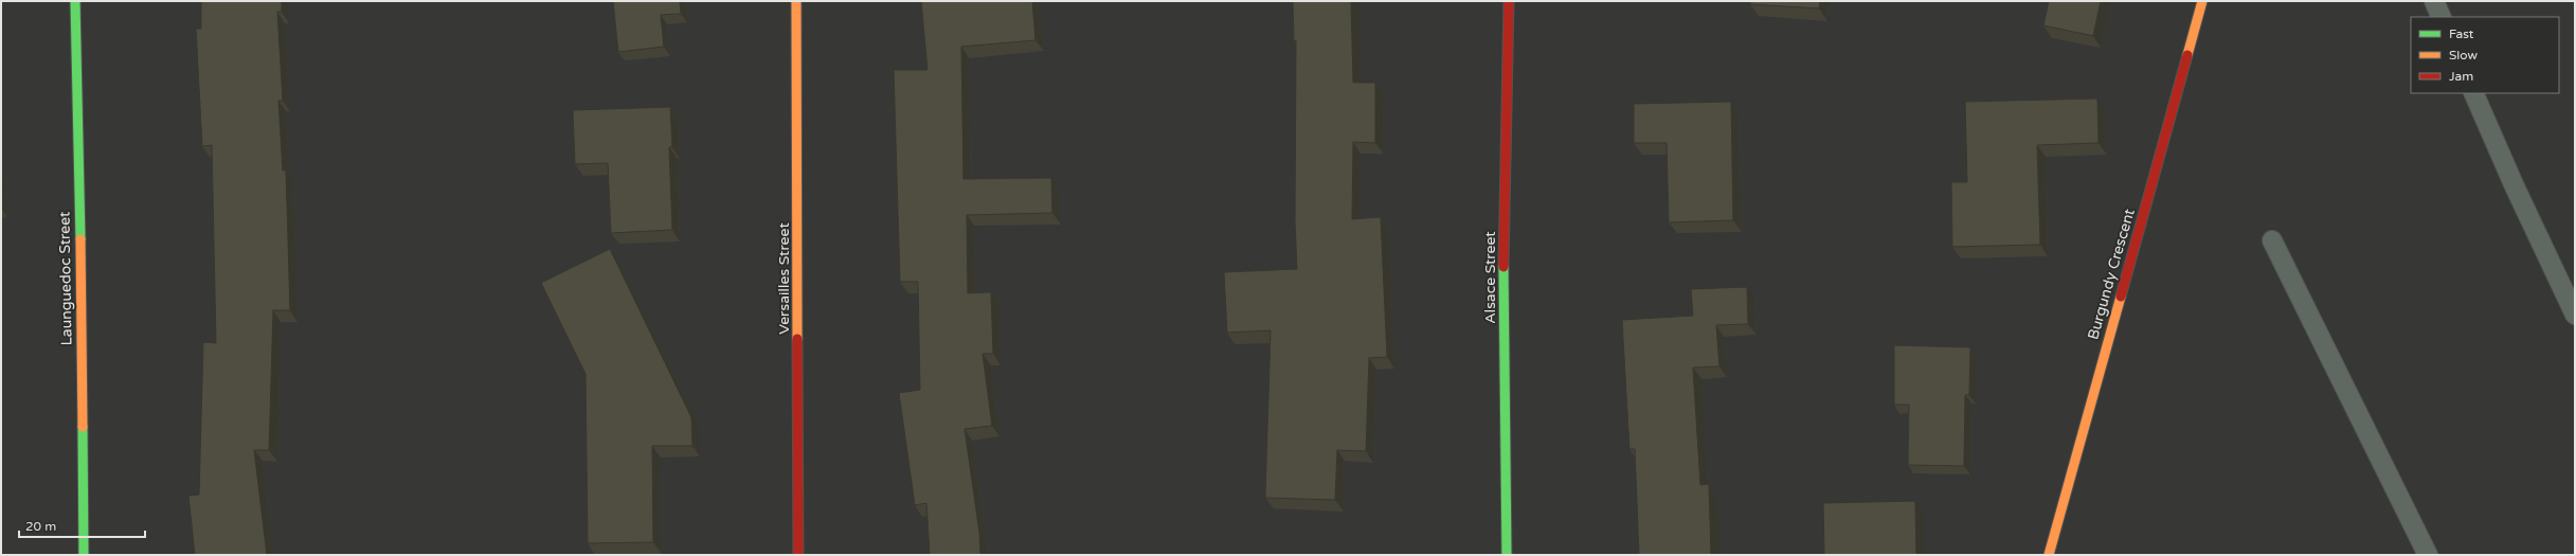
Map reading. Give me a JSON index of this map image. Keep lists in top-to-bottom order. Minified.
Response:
{"streets":{"street":["Burgundy Crescent","Alsace Street","Launguedoc Street","Versailles Street"]},"legend":["Fast","Slow","Jam"],"scale_bar":"20 m"}
